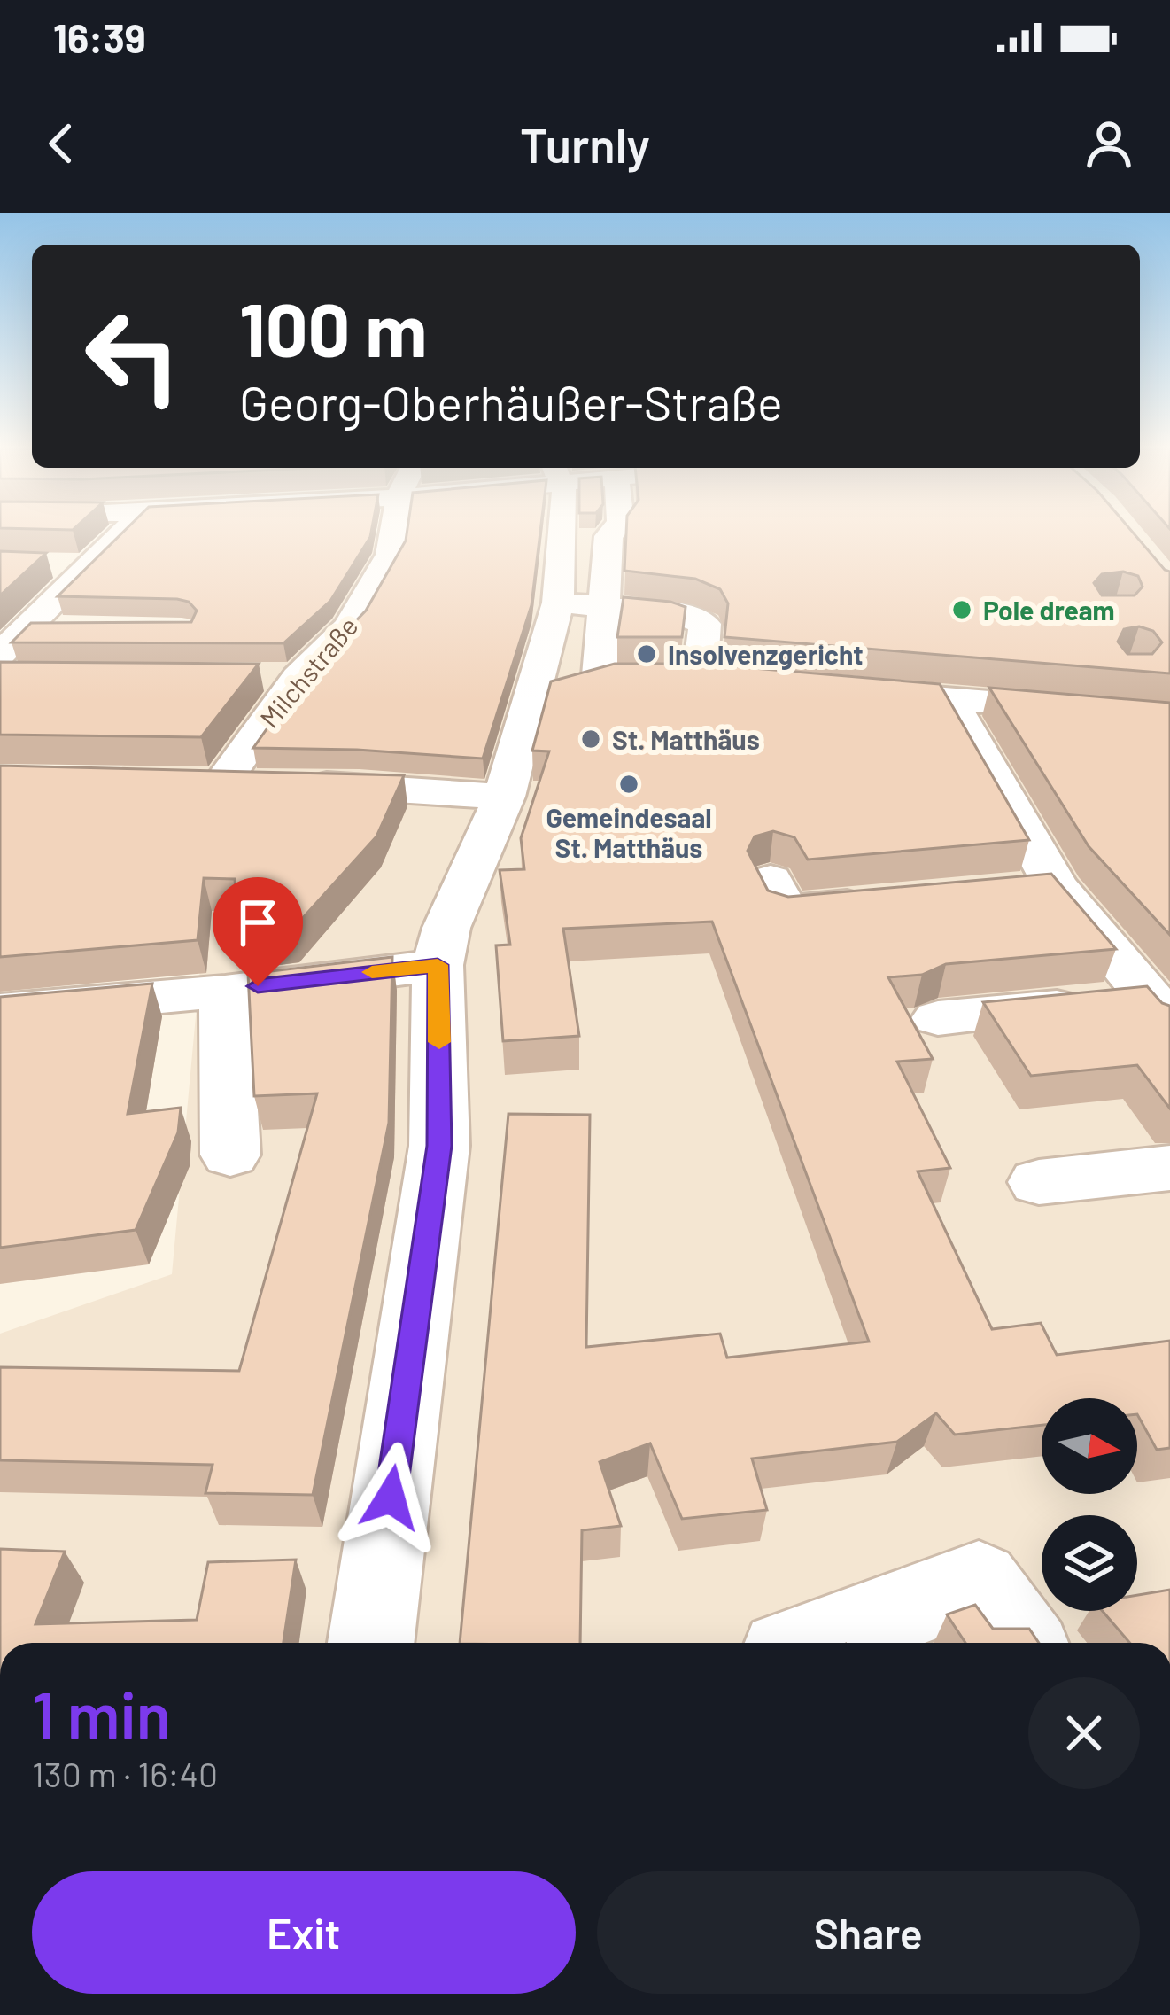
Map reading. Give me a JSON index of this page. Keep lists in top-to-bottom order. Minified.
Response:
{"streets":{"street":["Milchstraße"]},"places":["Pole dream","Insolvenzgericht","St. Matthäus","Gemeindesaal St. Matthäus"],"north":"right","page":{"status":"16:39","header":"Turnly","turn":["100 m","Georg-Oberhäußer-Straße"],"heading":["1 min","130 m · 16:40"],"buttons":["Exit","Share"]}}
